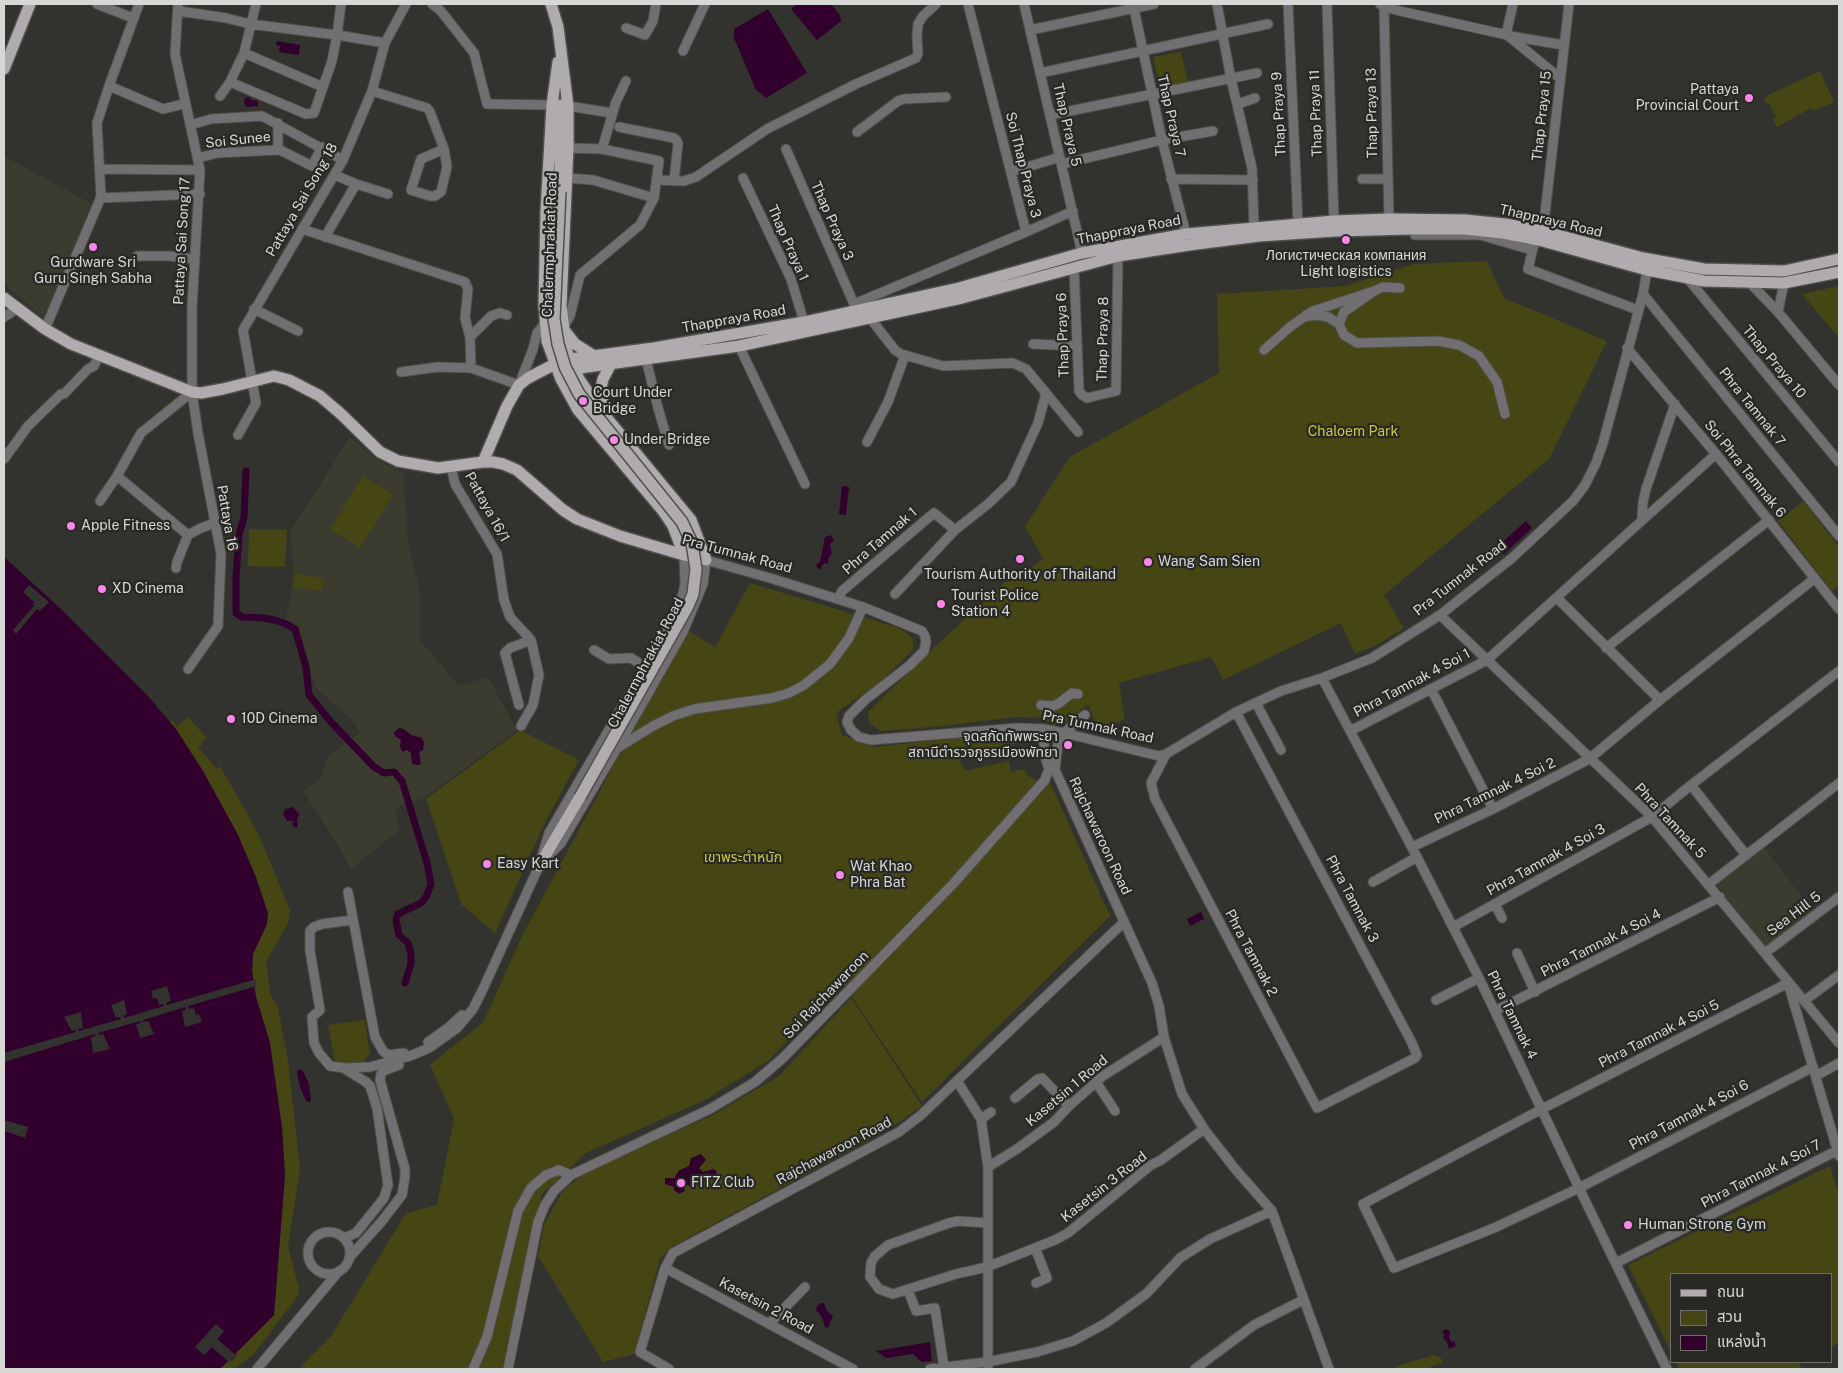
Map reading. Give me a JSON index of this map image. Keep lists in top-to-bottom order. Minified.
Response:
{"streets":{"main road":["Thappraya Road","Chalermphrakiat Road","Pra Tumnak Road"],"street":["Thap Praya 11","Thap Praya 13","Thap Praya 9","Thap Praya 7","Thap Praya 15","Thap Praya 5","Soi Sunee","Soi Thap Praya 3","Pattaya Sai Song 18","Thap Praya 3","Pattaya Sai Song 17","Thap Praya 1","Thap Praya 6","Thap Praya 8","Thap Praya 10","Phra Tamnak 7","Soi Phra Tamnak 6","Pattaya 16/1","Pattaya 16","Phra Tamnak 1","Phra Tamnak 4 Soi 1","Phra Tamnak 4 Soi 2","Phra Tamnak 5","Rajchawaroon Road","Phra Tamnak 4 Soi 3","Phra Tamnak 3","Sea Hill 5","Phra Tamnak 4 Soi 4","Phra Tamnak 2","Soi Rajchawaroon","Phra Tamnak 4","Phra Tamnak 4 Soi 5","Kasetsin 1 Road","Phra Tamnak 4 Soi 6","Phra Tamnak 4 Soi 7","Kasetsin 3 Road","Kasetsin 2 Road"]},"crossings":[["Thap Praya 11","Thappraya Road"],["Thap Praya 13","Thappraya Road"],["Thap Praya 9","Thappraya Road"],["Thap Praya 7","Thappraya Road"],["Thap Praya 15","Thappraya Road"],["Thap Praya 15","Pra Tumnak Road"],["Thap Praya 5","Thappraya Road"],["Soi Sunee","Pattaya Sai Song 17"],["Soi Thap Praya 3","Thap Praya 3"],["Soi Thap Praya 3","Thappraya Road"],["Pattaya Sai Song 18","Pra Tumnak Road"],["Thap Praya 3","Thappraya Road"],["Thappraya Road","Thap Praya 1"],["Thappraya Road","Chalermphrakiat Road"],["Thappraya Road","Thap Praya 6"],["Thappraya Road","Thap Praya 8"],["Thappraya Road","Thap Praya 10"],["Thappraya Road","Pra Tumnak Road"],["Pattaya Sai Song 17","Pattaya 16"],["Pattaya Sai Song 17","Pra Tumnak Road"],["Chalermphrakiat Road","Pra Tumnak Road"],["Thap Praya 6","Thap Praya 8"],["Phra Tamnak 7","Pra Tumnak Road"],["Soi Phra Tamnak 6","Pra Tumnak Road"],["Soi Phra Tamnak 6","Phra Tamnak 4 Soi 1"],["Soi Phra Tamnak 6","Phra Tamnak 4 Soi 2"],["Pattaya 16/1","Pra Tumnak Road"],["Pattaya 16","Pra Tumnak Road"],["Phra Tamnak 1","Pra Tumnak Road"],["Pra Tumnak Road","Phra Tamnak 5"],["Pra Tumnak Road","Rajchawaroon Road"],["Pra Tumnak Road","Phra Tamnak 3"],["Pra Tumnak Road","Phra Tamnak 2"],["Pra Tumnak Road","Phra Tamnak 4"],["Phra Tamnak 4 Soi 1","Phra Tamnak 5"],["Phra Tamnak 4 Soi 1","Phra Tamnak 4"],["Phra Tamnak 4 Soi 2","Phra Tamnak 5"],["Phra Tamnak 4 Soi 2","Phra Tamnak 4"],["Phra Tamnak 5","Phra Tamnak 4 Soi 3"],["Phra Tamnak 5","Sea Hill 5"],["Phra Tamnak 5","Phra Tamnak 4 Soi 4"],["Phra Tamnak 5","Phra Tamnak 4 Soi 5"],["Rajchawaroon Road","Soi Rajchawaroon"],["Rajchawaroon Road","Kasetsin 2 Road"],["Phra Tamnak 4 Soi 3","Phra Tamnak 4"],["Phra Tamnak 3","Phra Tamnak 2"],["Phra Tamnak 4 Soi 4","Phra Tamnak 4"],["Phra Tamnak 4","Phra Tamnak 4 Soi 5"],["Phra Tamnak 4","Phra Tamnak 4 Soi 6"],["Phra Tamnak 4","Phra Tamnak 4 Soi 7"],["Phra Tamnak 4 Soi 5","Phra Tamnak 4 Soi 6"]],"parks":["Chaloem Park","เขาพระตำหนัก"],"places":["Pattaya Provincial Court","Логистическая компания Light logistics","Gurdware Sri Guru Singh Sabha","Court Under Bridge","Under Bridge","Apple Fitness","Tourism Authority of Thailand","Wang Sam Sien","XD Cinema","Tourist Police Station 4","10D Cinema","จุดสกัดทัพพระยา สถานีตำรวจภูธรเมืองพัทยา","Easy Kart","Wat Khao Phra Bat","FITZ Club","Human Strong Gym"],"legend":["ถนน","สวน","แหล่งน้ำ"]}
